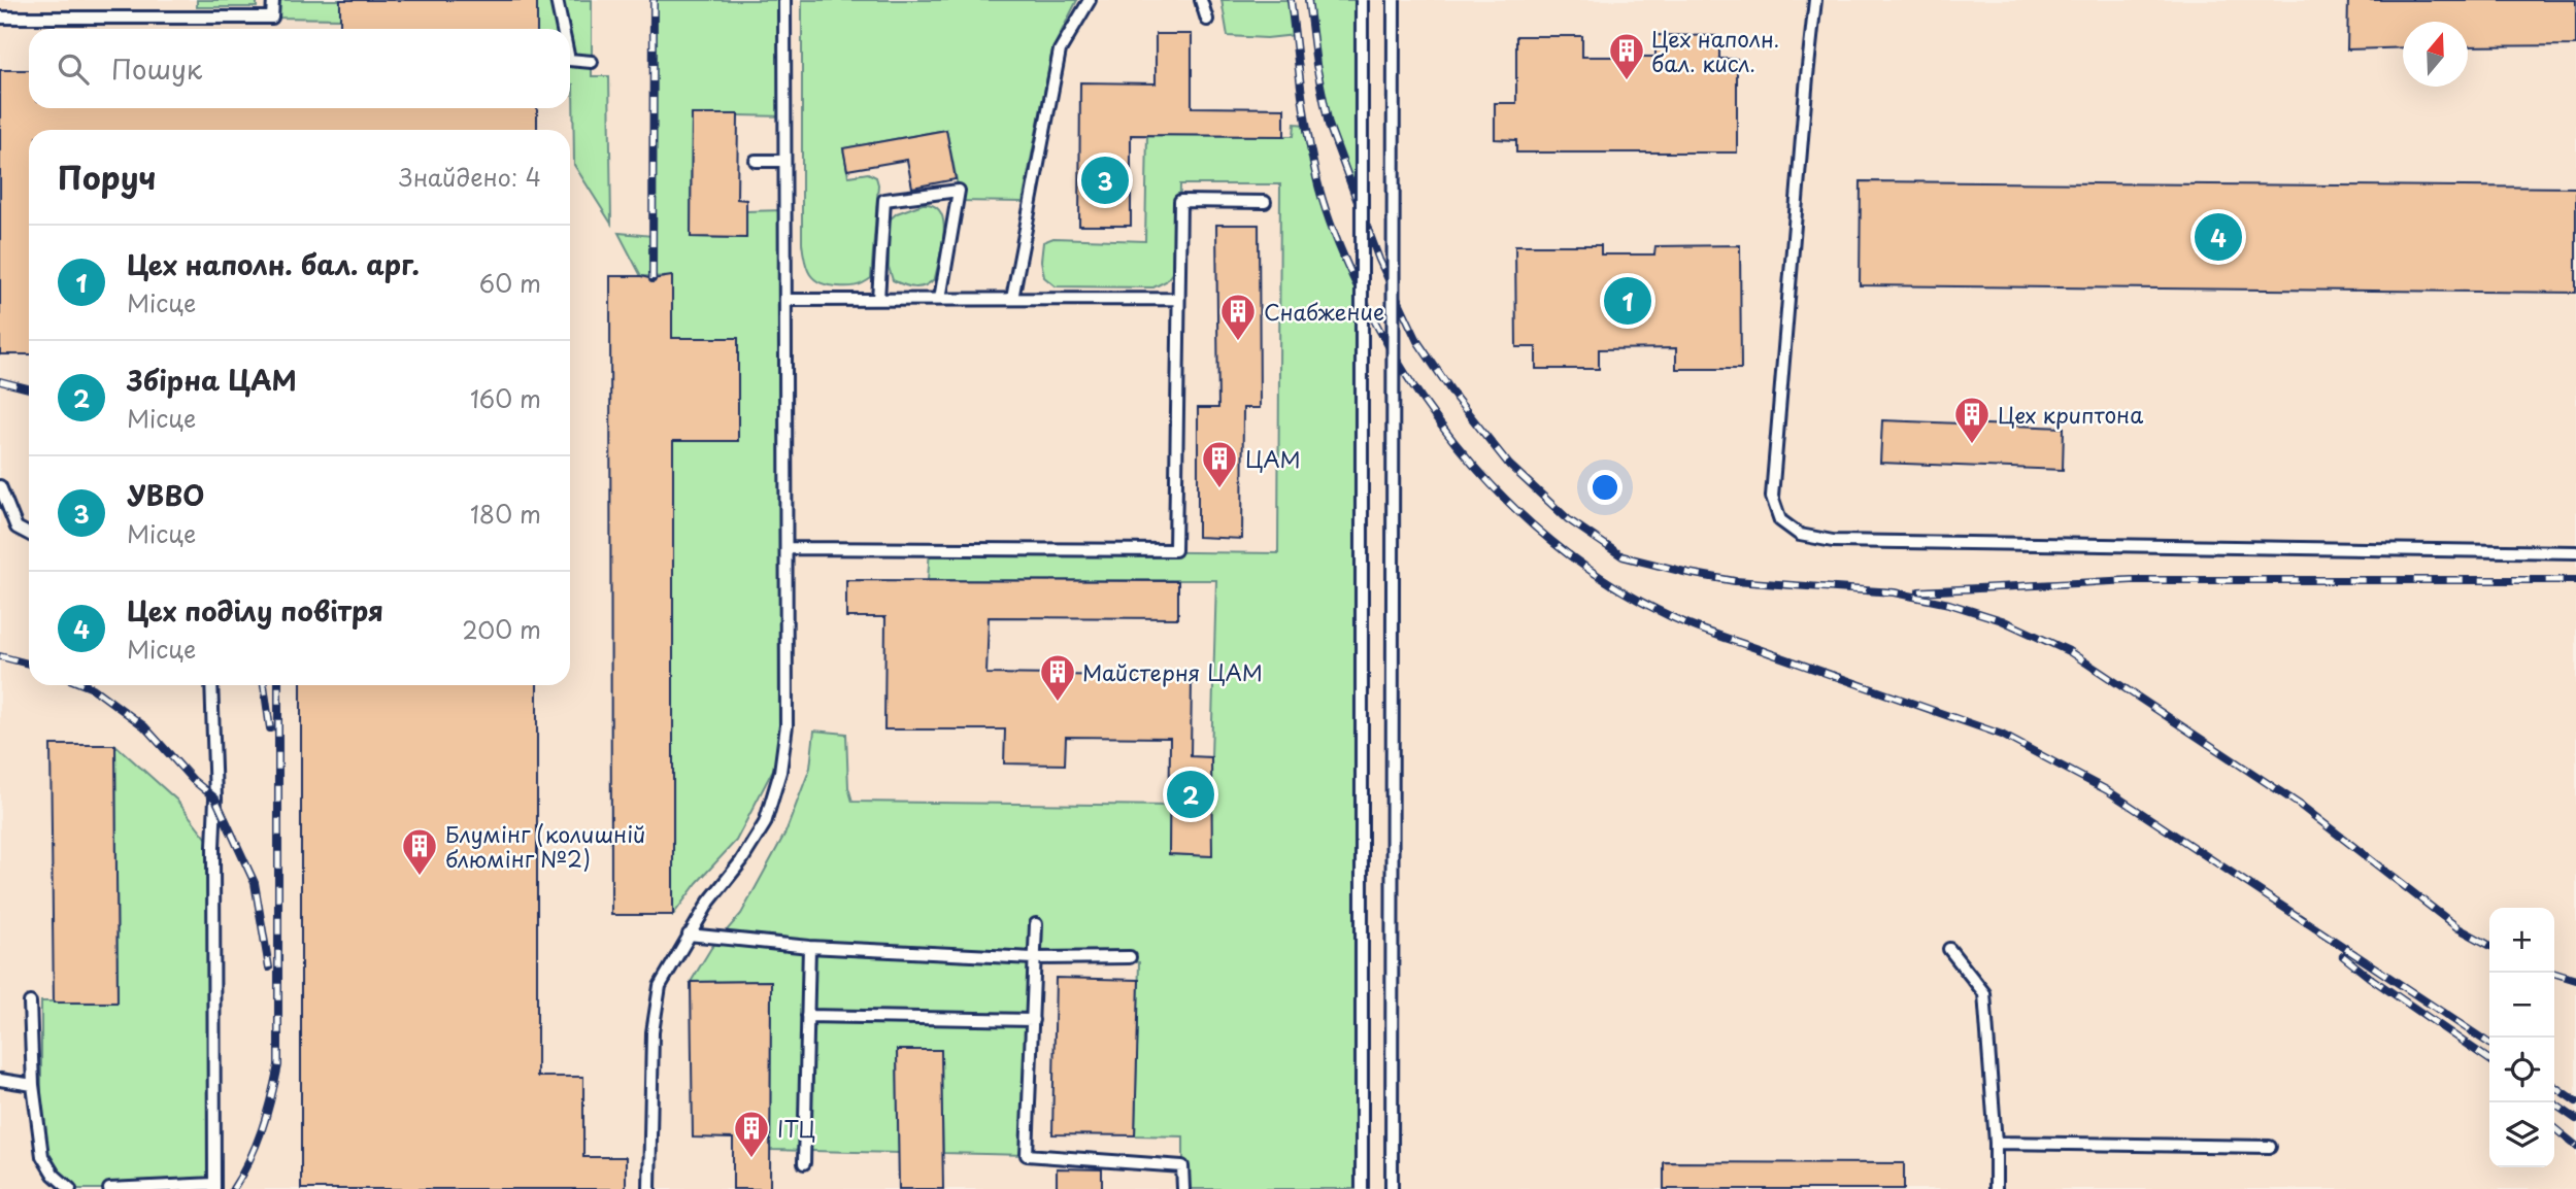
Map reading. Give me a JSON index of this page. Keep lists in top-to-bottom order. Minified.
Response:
{"places":{"building":["Цех наполн. бал. кисл.","Снабжение","Цех криптона","ЦАМ","Майстерня ЦАМ","Блумінг (колишній блюмінг №2)","ІТЦ"]},"north":"top","page":{"search":"Пошук","heading":["Поруч","Знайдено: 4"],"pins":["3","4","1","2"],"list":[{"mark":"1","name":"Цех наполн. бал. арг.","note":"Місце","value":"60 m"},{"mark":"2","name":"Збірна ЦАМ","note":"Місце","value":"160 m"},{"mark":"3","name":"УВВО","note":"Місце","value":"180 m"},{"mark":"4","name":"Цех поділу повітря","note":"Місце","value":"200 m"}],"map_buttons":["+","−"]}}
